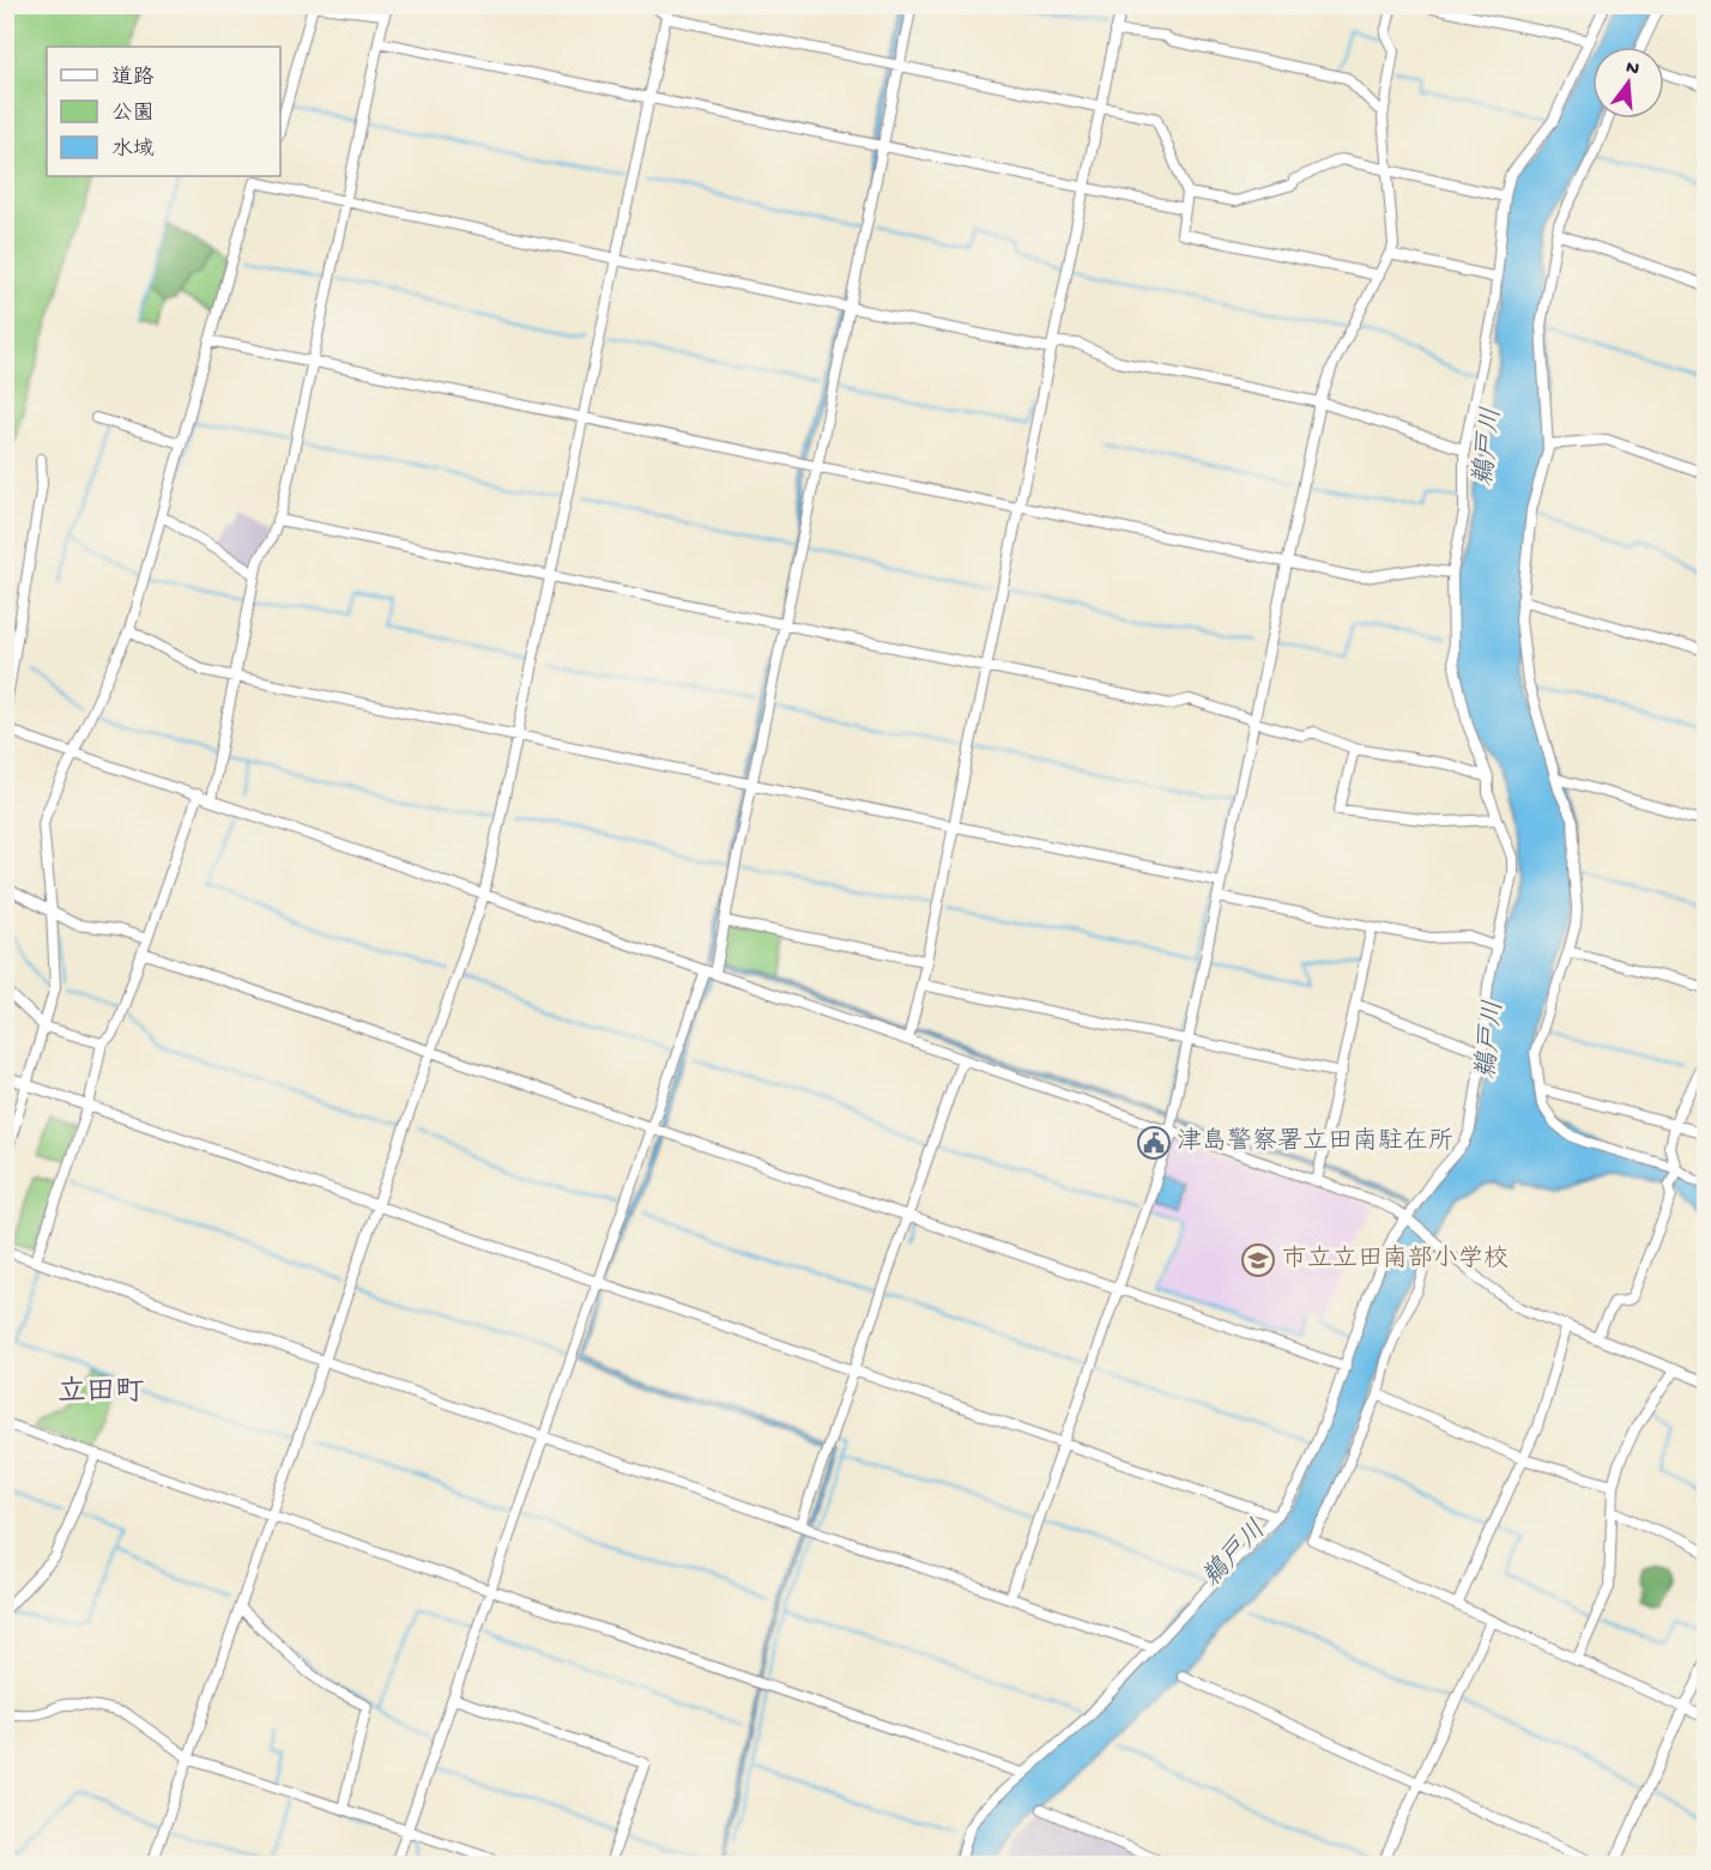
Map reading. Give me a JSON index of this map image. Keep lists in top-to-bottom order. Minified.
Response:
{"districts":["立田町"],"water":["鵜戸川"],"places":{"public building":["津島警察署立田南駐在所"],"school or university":["市立立田南部小学校"]},"legend":["道路","公園","水域"],"north":"top"}
